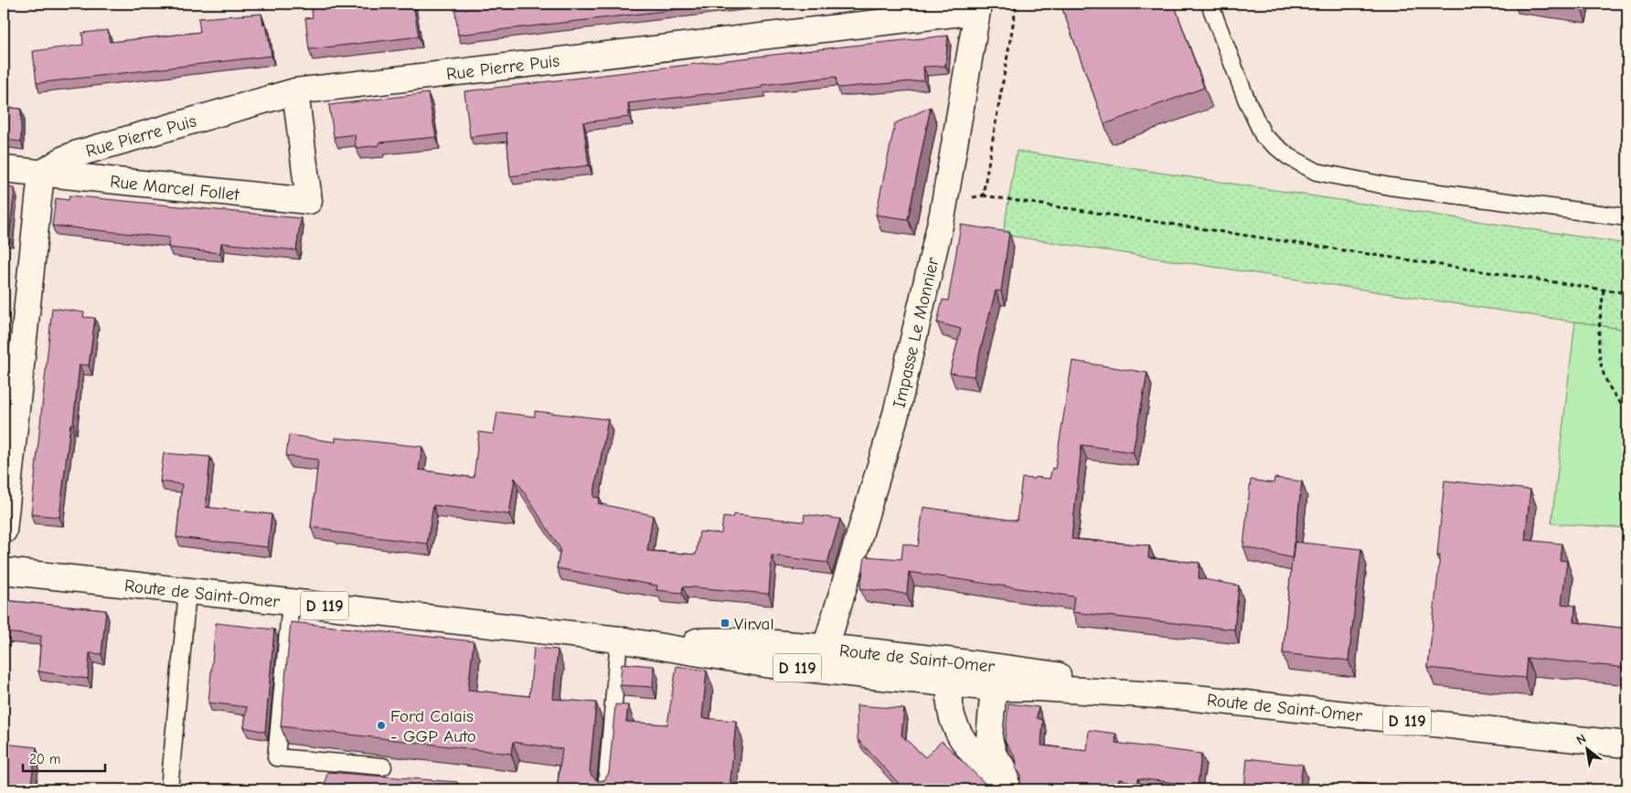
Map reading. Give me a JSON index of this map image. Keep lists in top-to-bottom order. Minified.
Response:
{"streets":{"street":["Rue Pierre Puis","Rue Marcel Follet","Impasse Le Monnier","Route de Saint-Omer","D 119"]},"crossings":[["Rue Pierre Puis","Rue Marcel Follet"],["Rue Pierre Puis","Impasse Le Monnier"],["Impasse Le Monnier","Route de Saint-Omer"]],"places":{"transit":["Virval"],"other":["Ford Calais - GGP Auto"]},"scale_bar":"20 m","north":"top left"}
